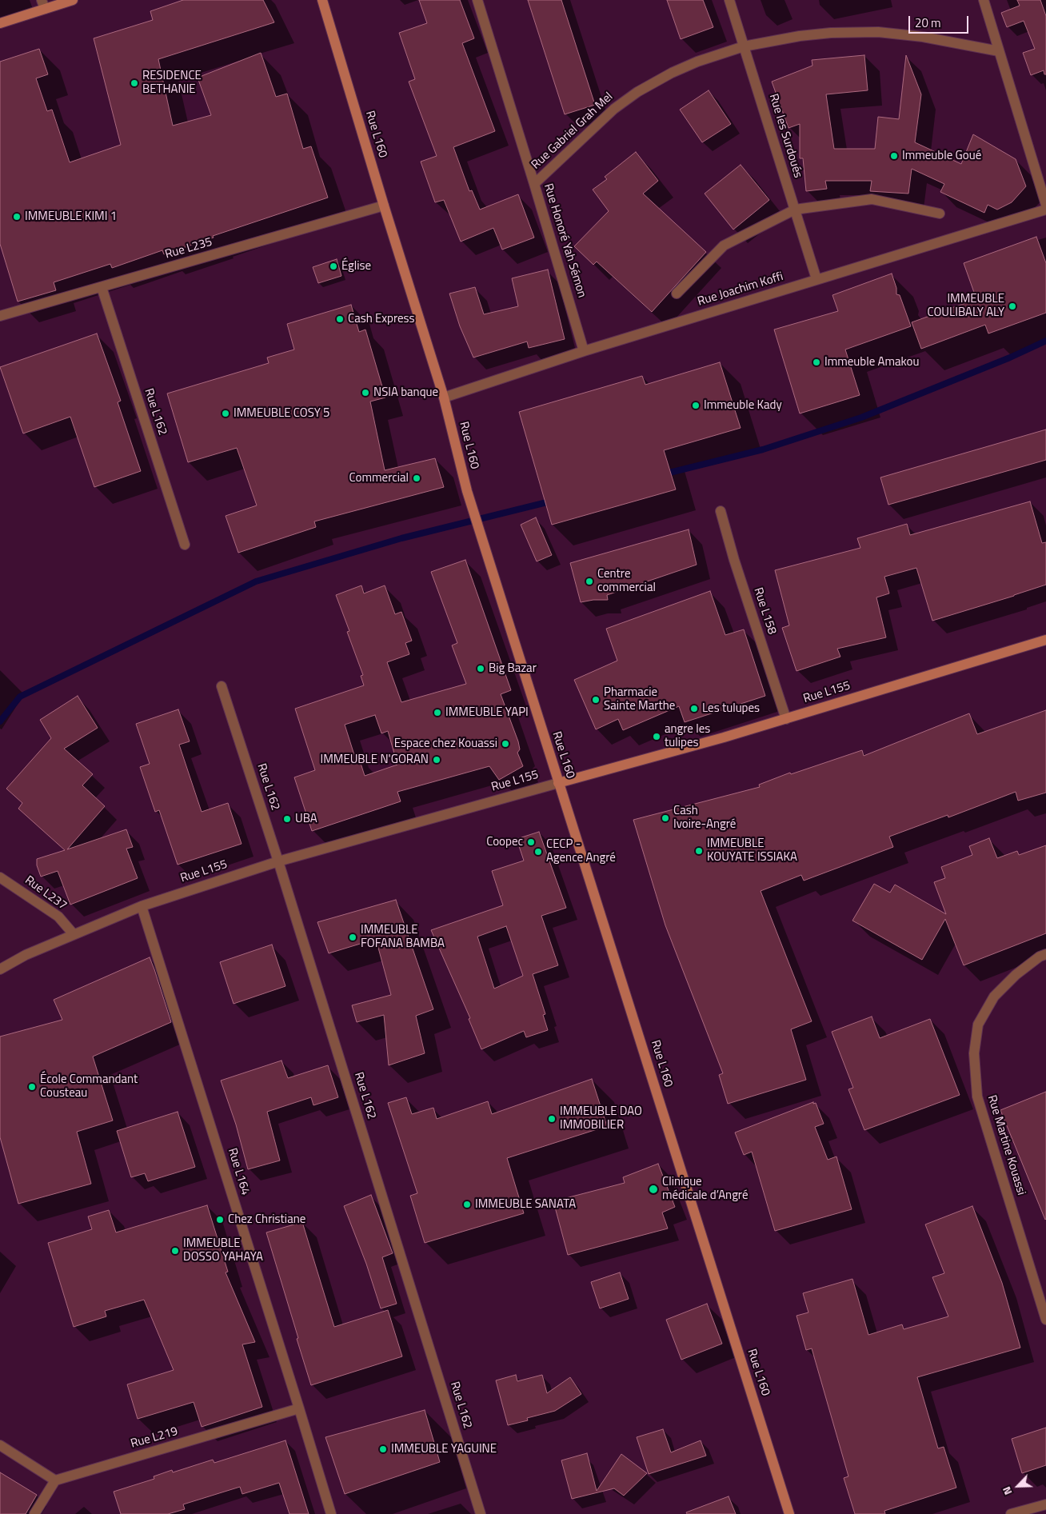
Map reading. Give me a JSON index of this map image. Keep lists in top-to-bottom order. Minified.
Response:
{"streets":{"street":["Rue Gabriel Grah Mel","Rue L160","Rue les Surdoués","Rue Honoré Yah Sémon","Rue L235","Rue Joachim Koffi","Rue L162","Rue L158","Rue L155","Rue L237","Rue Martine Kouassi","Rue L164","Rue L219"]},"crossings":[["Rue Gabriel Grah Mel","Rue les Surdoués"],["Rue Gabriel Grah Mel","Rue Honoré Yah Sémon"],["Rue L160","Rue L235"],["Rue L160","Rue Joachim Koffi"],["Rue L160","Rue L155"],["Rue les Surdoués","Rue Joachim Koffi"],["Rue Honoré Yah Sémon","Rue Joachim Koffi"],["Rue L235","Rue L162"],["Rue L162","Rue L155"],["Rue L158","Rue L155"],["Rue L155","Rue L237"],["Rue L155","Rue L164"],["Rue L164","Rue L219"]],"places":["RESIDENCE BETHANIE","Immeuble Goué","IMMEUBLE KIMI 1","Église","IMMEUBLE COULIBALY ALY","Cash Express","Immeuble Amakou","NSIA banque","Immeuble Kady","IMMEUBLE COSY 5","Commercial","Centre commercial","Big Bazar","Pharmacie Sainte Marthe","Les tulupes","IMMEUBLE YAPI","angre les tulipes","Espace chez Kouassi","IMMEUBLE N'GORAN","Cash Ivoire-Angré","UBA","Coopec","IMMEUBLE KOUYATE ISSIAKA","CECP - Agence Angré","IMMEUBLE FOFANA BAMBA","École Commandant Cousteau","IMMEUBLE DAO IMMOBILIER","Clinique médicale d’Angré","IMMEUBLE SANATA","Chez Christiane","IMMEUBLE DOSSO YAHAYA","IMMEUBLE YAGUINE"],"scale_bar":"20 m","north":"bottom left"}
